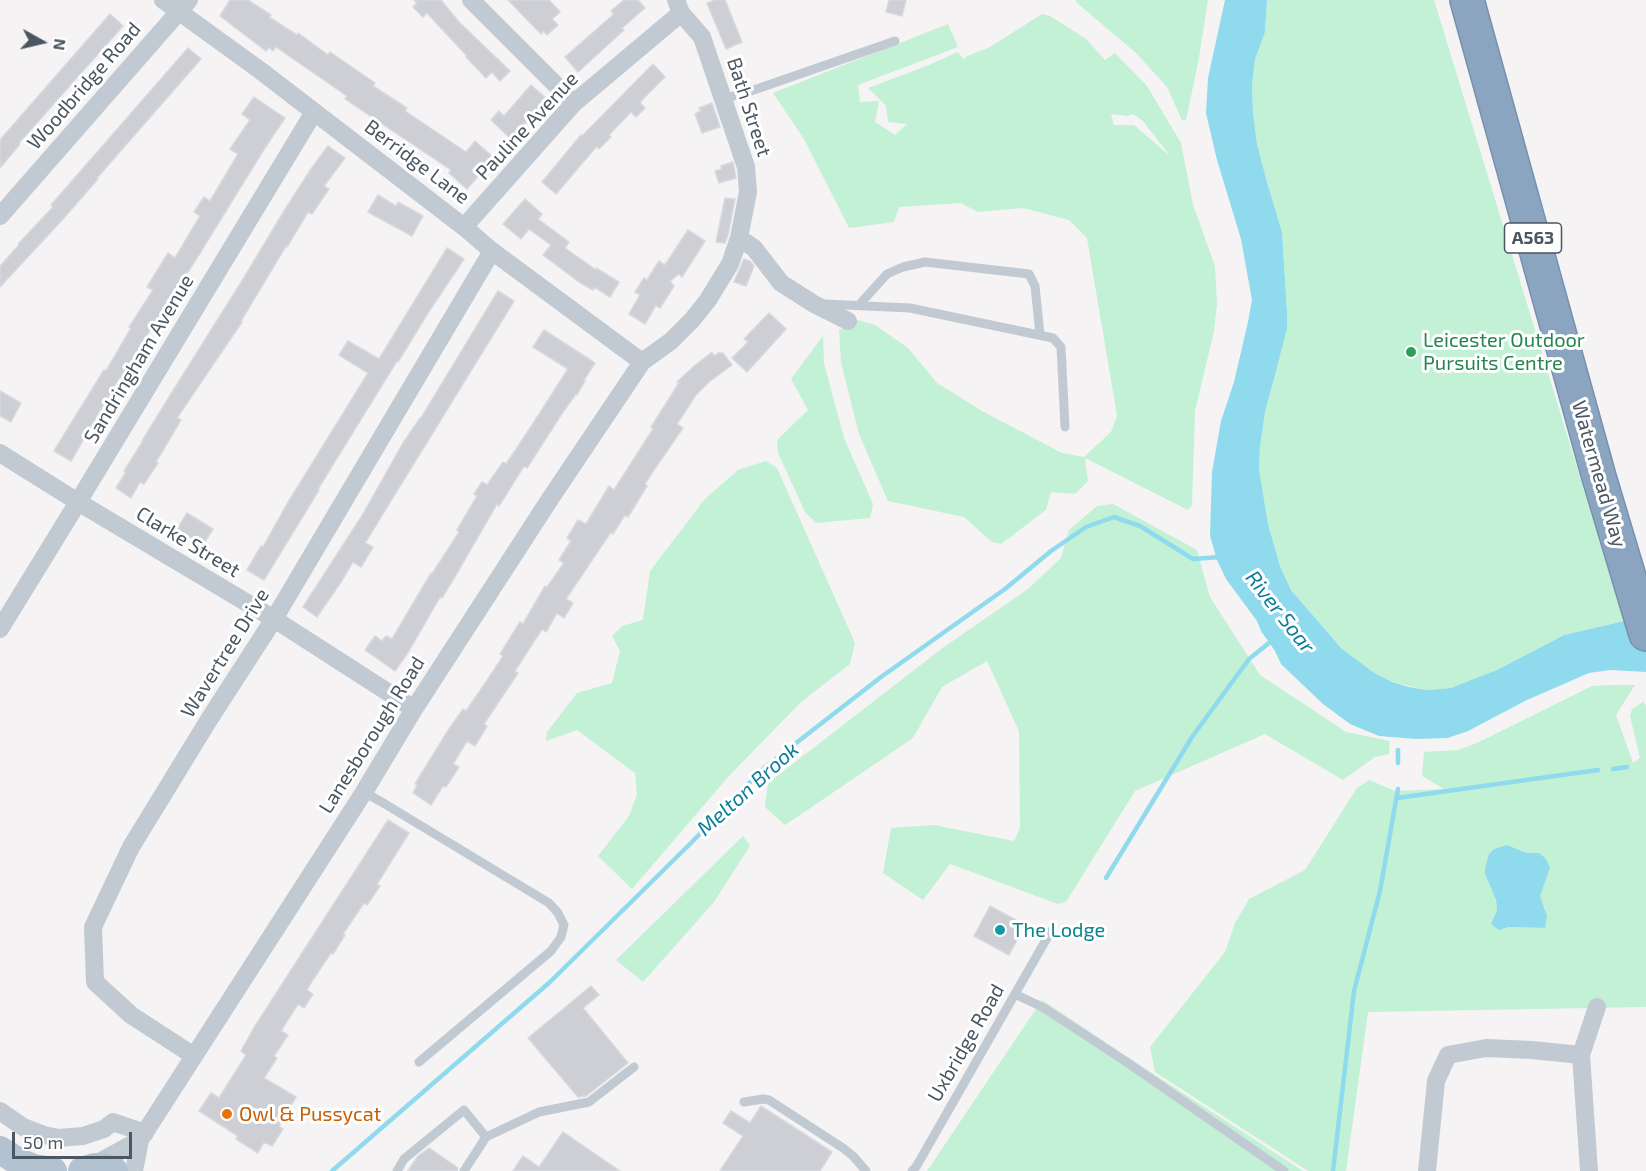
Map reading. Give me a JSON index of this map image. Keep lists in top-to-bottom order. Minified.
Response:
{"streets":{"highway":["A563","Watermead Way"],"street":["Woodbridge Road","Bath Street","Pauline Avenue","Berridge Lane","Sandringham Avenue","Clarke Street","Wavertree Drive","Lanesborough Road"],"lane":["Uxbridge Road"]},"crossings":[["Woodbridge Road","Berridge Lane"],["Bath Street","Pauline Avenue"],["Bath Street","Berridge Lane"],["Bath Street","Lanesborough Road"],["Pauline Avenue","Berridge Lane"],["Berridge Lane","Sandringham Avenue"],["Berridge Lane","Wavertree Drive"],["Berridge Lane","Lanesborough Road"],["Sandringham Avenue","Clarke Street"],["Clarke Street","Wavertree Drive"],["Clarke Street","Lanesborough Road"],["Wavertree Drive","Lanesborough Road"]],"water":["River Soar","Melton Brook"],"places":["Leicester Outdoor Pursuits Centre","The Lodge","Owl & Pussycat"],"scale_bar":"50 m","north":"right"}
